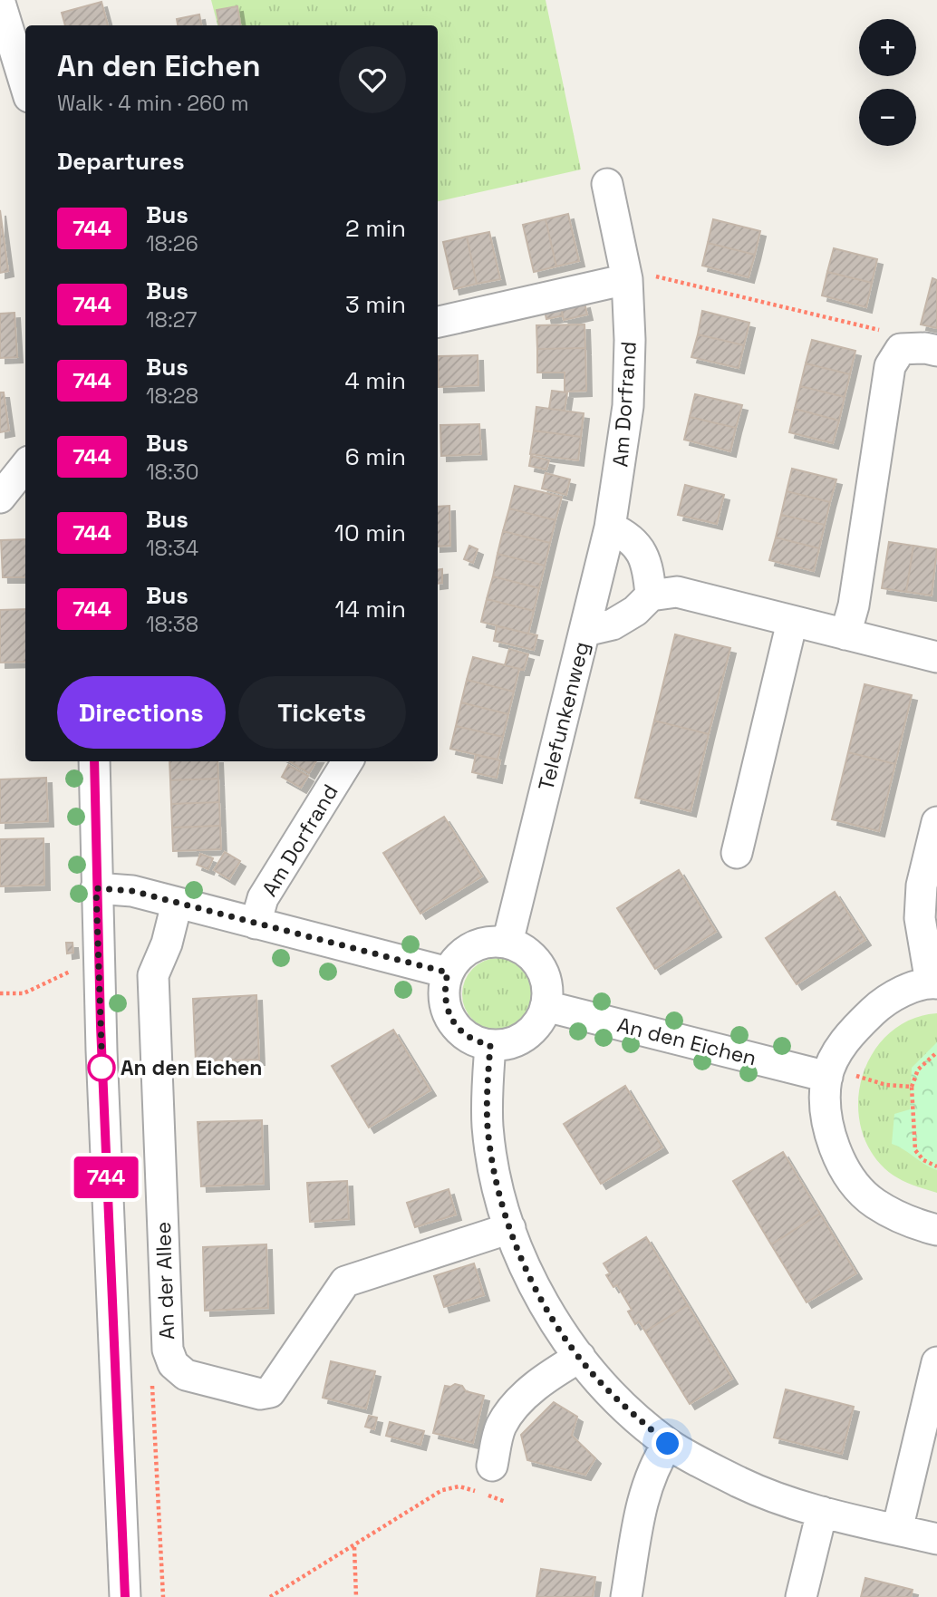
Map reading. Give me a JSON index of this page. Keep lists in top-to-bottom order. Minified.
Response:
{"streets":{"street":["Am Dorfrand","Telefunkenweg","An den Eichen","An der Allee"]},"crossings":[["Am Dorfrand","Telefunkenweg"],["Telefunkenweg","An den Eichen"]],"places":["An den Eichen"],"lines":["bus line 744"],"page":{"on_map":"744","map_buttons":["+","−"],"heading":[["An den Eichen","Walk · 4 min · 260 m"],"Departures"],"list":[{"mark":"744","name":"Bus","note":"18:26","value":"2 min"},{"mark":"744","name":"Bus","note":"18:27","value":"3 min"},{"mark":"744","name":"Bus","note":"18:28","value":"4 min"},{"mark":"744","name":"Bus","note":"18:30","value":"6 min"},{"mark":"744","name":"Bus","note":"18:34","value":"10 min"},{"mark":"744","name":"Bus","note":"18:38","value":"14 min"}],"buttons":["Directions","Tickets"]}}
